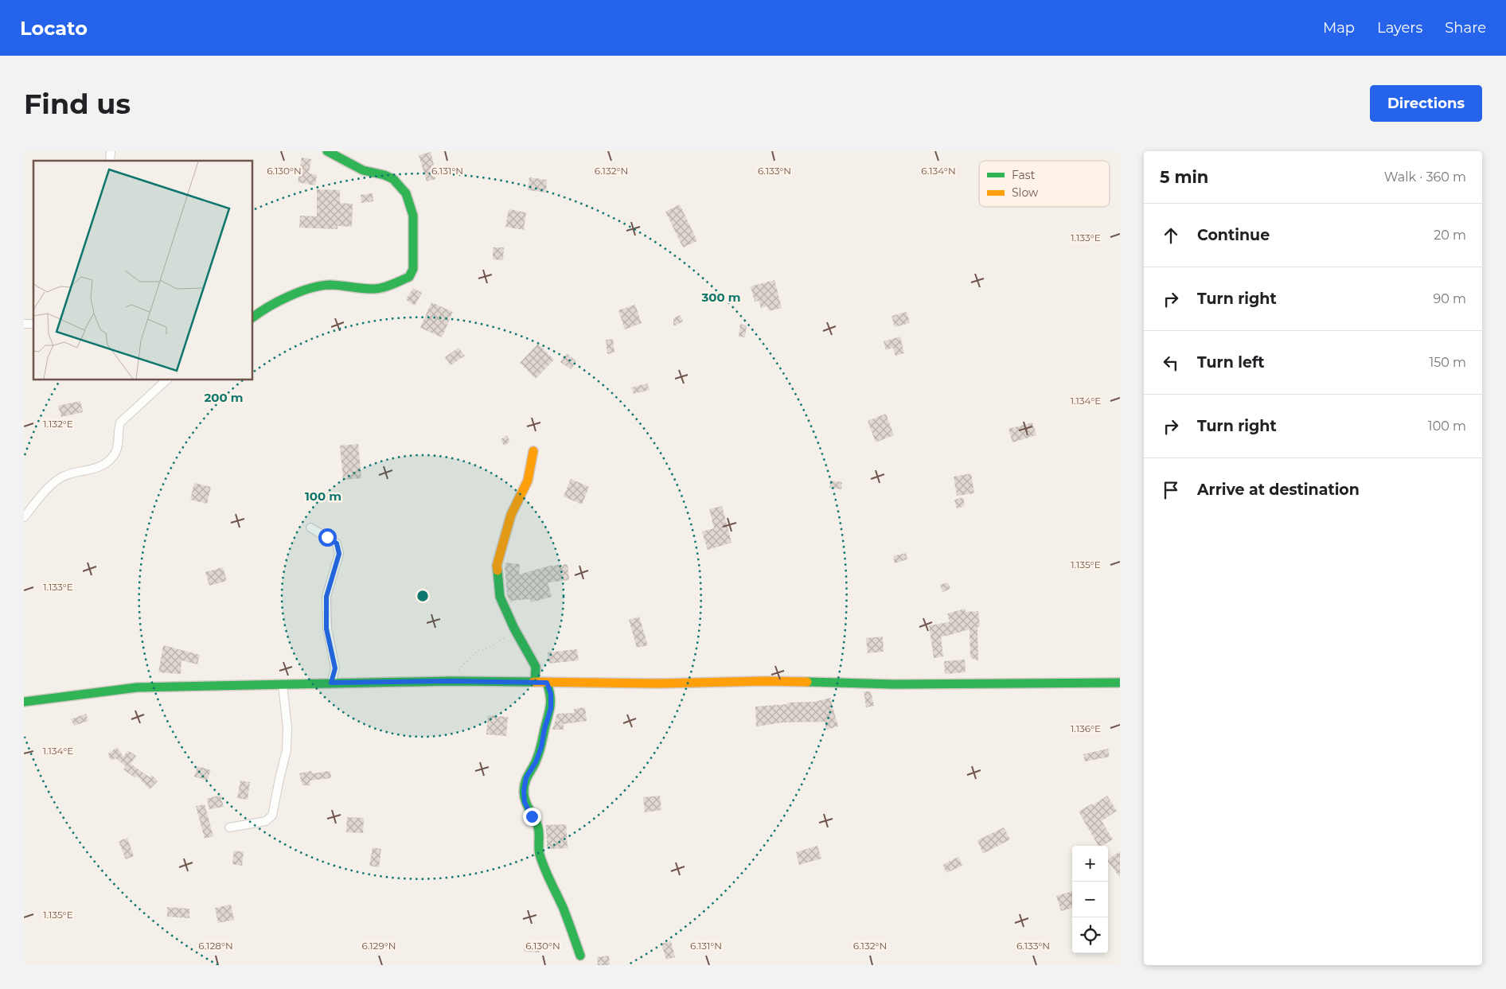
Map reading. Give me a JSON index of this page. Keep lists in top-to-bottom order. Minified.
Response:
{"legend":["Fast","Slow"],"page":{"header":"Locato","nav":["Map","Layers","Share"],"buttons":"Directions","title":"Find us","heading":["5 min","Walk · 360 m"],"list":[["Continue","20 m"],["Turn right","90 m"],["Turn left","150 m"],["Turn right","100 m"],"Arrive at destination"],"map_buttons":["+","−"]},"coordinates":["6.130°N","6.131°N","6.132°N","6.133°N","6.134°N","1.133°E","1.134°E","1.132°E","1.135°E","1.136°E","6.128°N","6.129°N"],"rings":["300 m","200 m","100 m"]}
